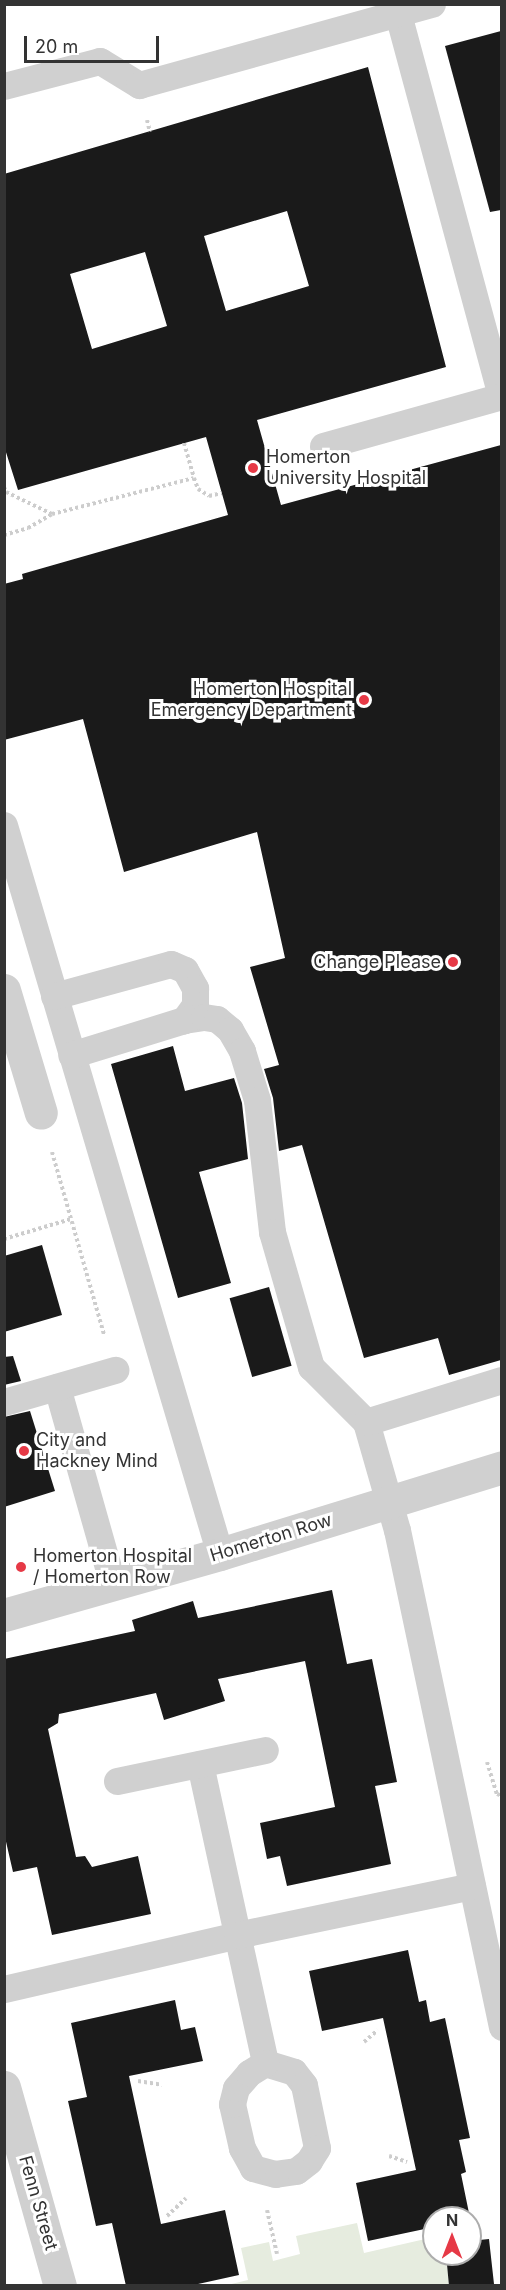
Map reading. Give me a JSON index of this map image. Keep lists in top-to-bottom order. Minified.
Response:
{"streets":{"street":["Homerton Row","Fenn Street"]},"places":["Homerton University Hospital","Homerton Hospital Emergency Department","Change Please","City and Hackney Mind","Homerton Hospital / Homerton Row"],"scale_bar":"20 m","north":"top"}
